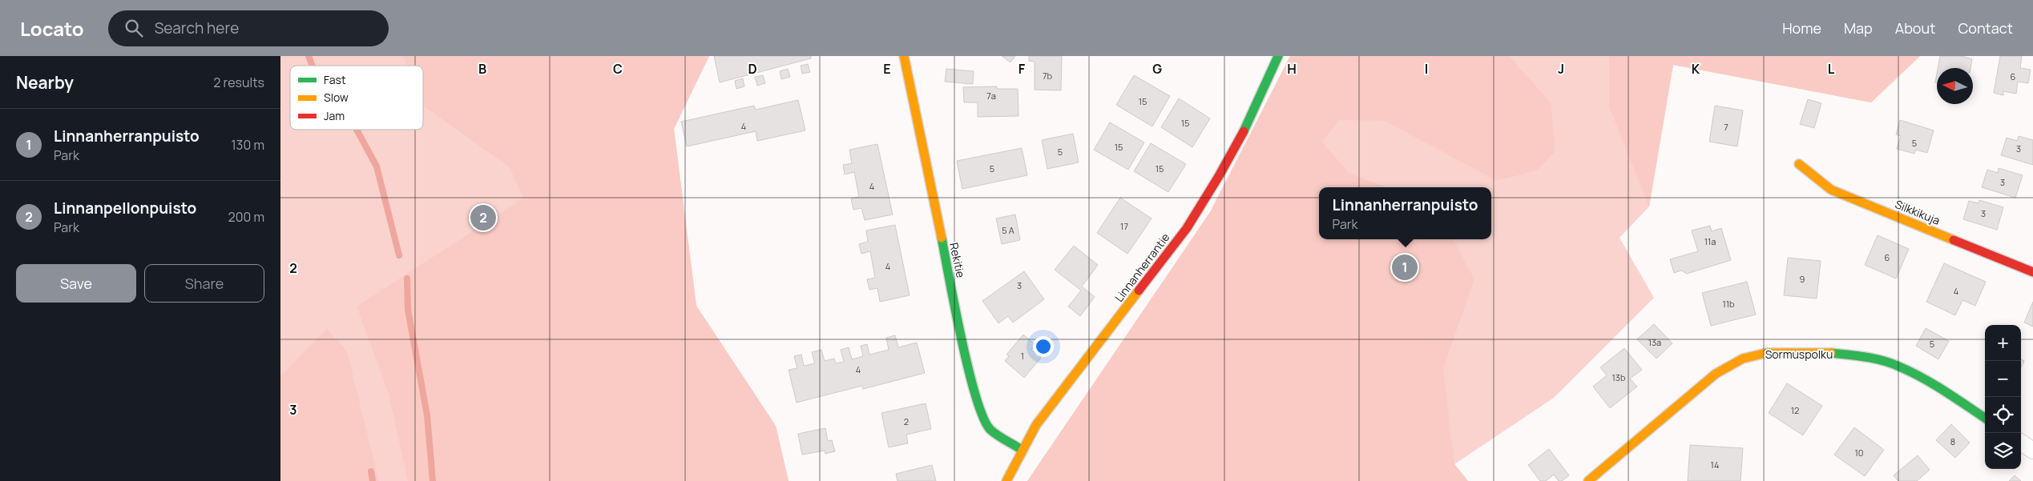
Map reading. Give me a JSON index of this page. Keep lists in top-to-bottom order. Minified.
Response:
{"streets":{"street":["Silkkikuja","Rekitie","Linnanherrantie","Sormuspolku"]},"crossings":[["Rekitie","Linnanherrantie"]],"house_numbers":["7b","6","7a","15","15","4","7","5","15","3","5","5","15","3","4","3","17","5 A","11a","6","4","9","3","4","11b","13a","5","1","4","13b","12","2","8","10","14"],"legend":["Fast","Slow","Jam"],"north":"left","page":{"header":"Locato","search":"Search here","nav":["Home","Map","About","Contact"],"heading":["Nearby","2 results"],"list":[{"mark":"1","name":"Linnanherranpuisto","note":"Park","value":"130 m"},{"mark":"2","name":"Linnanpellonpuisto","note":"Park","value":"200 m"}],"popup":["Linnanherranpuisto","Park"],"pins":["2","1"],"buttons":["Save","Share"],"map_buttons":["+","−"]},"grid":{"columns":["B","C","D","E","F","G","H","I","J","K","L"],"rows":["2","3"]}}
